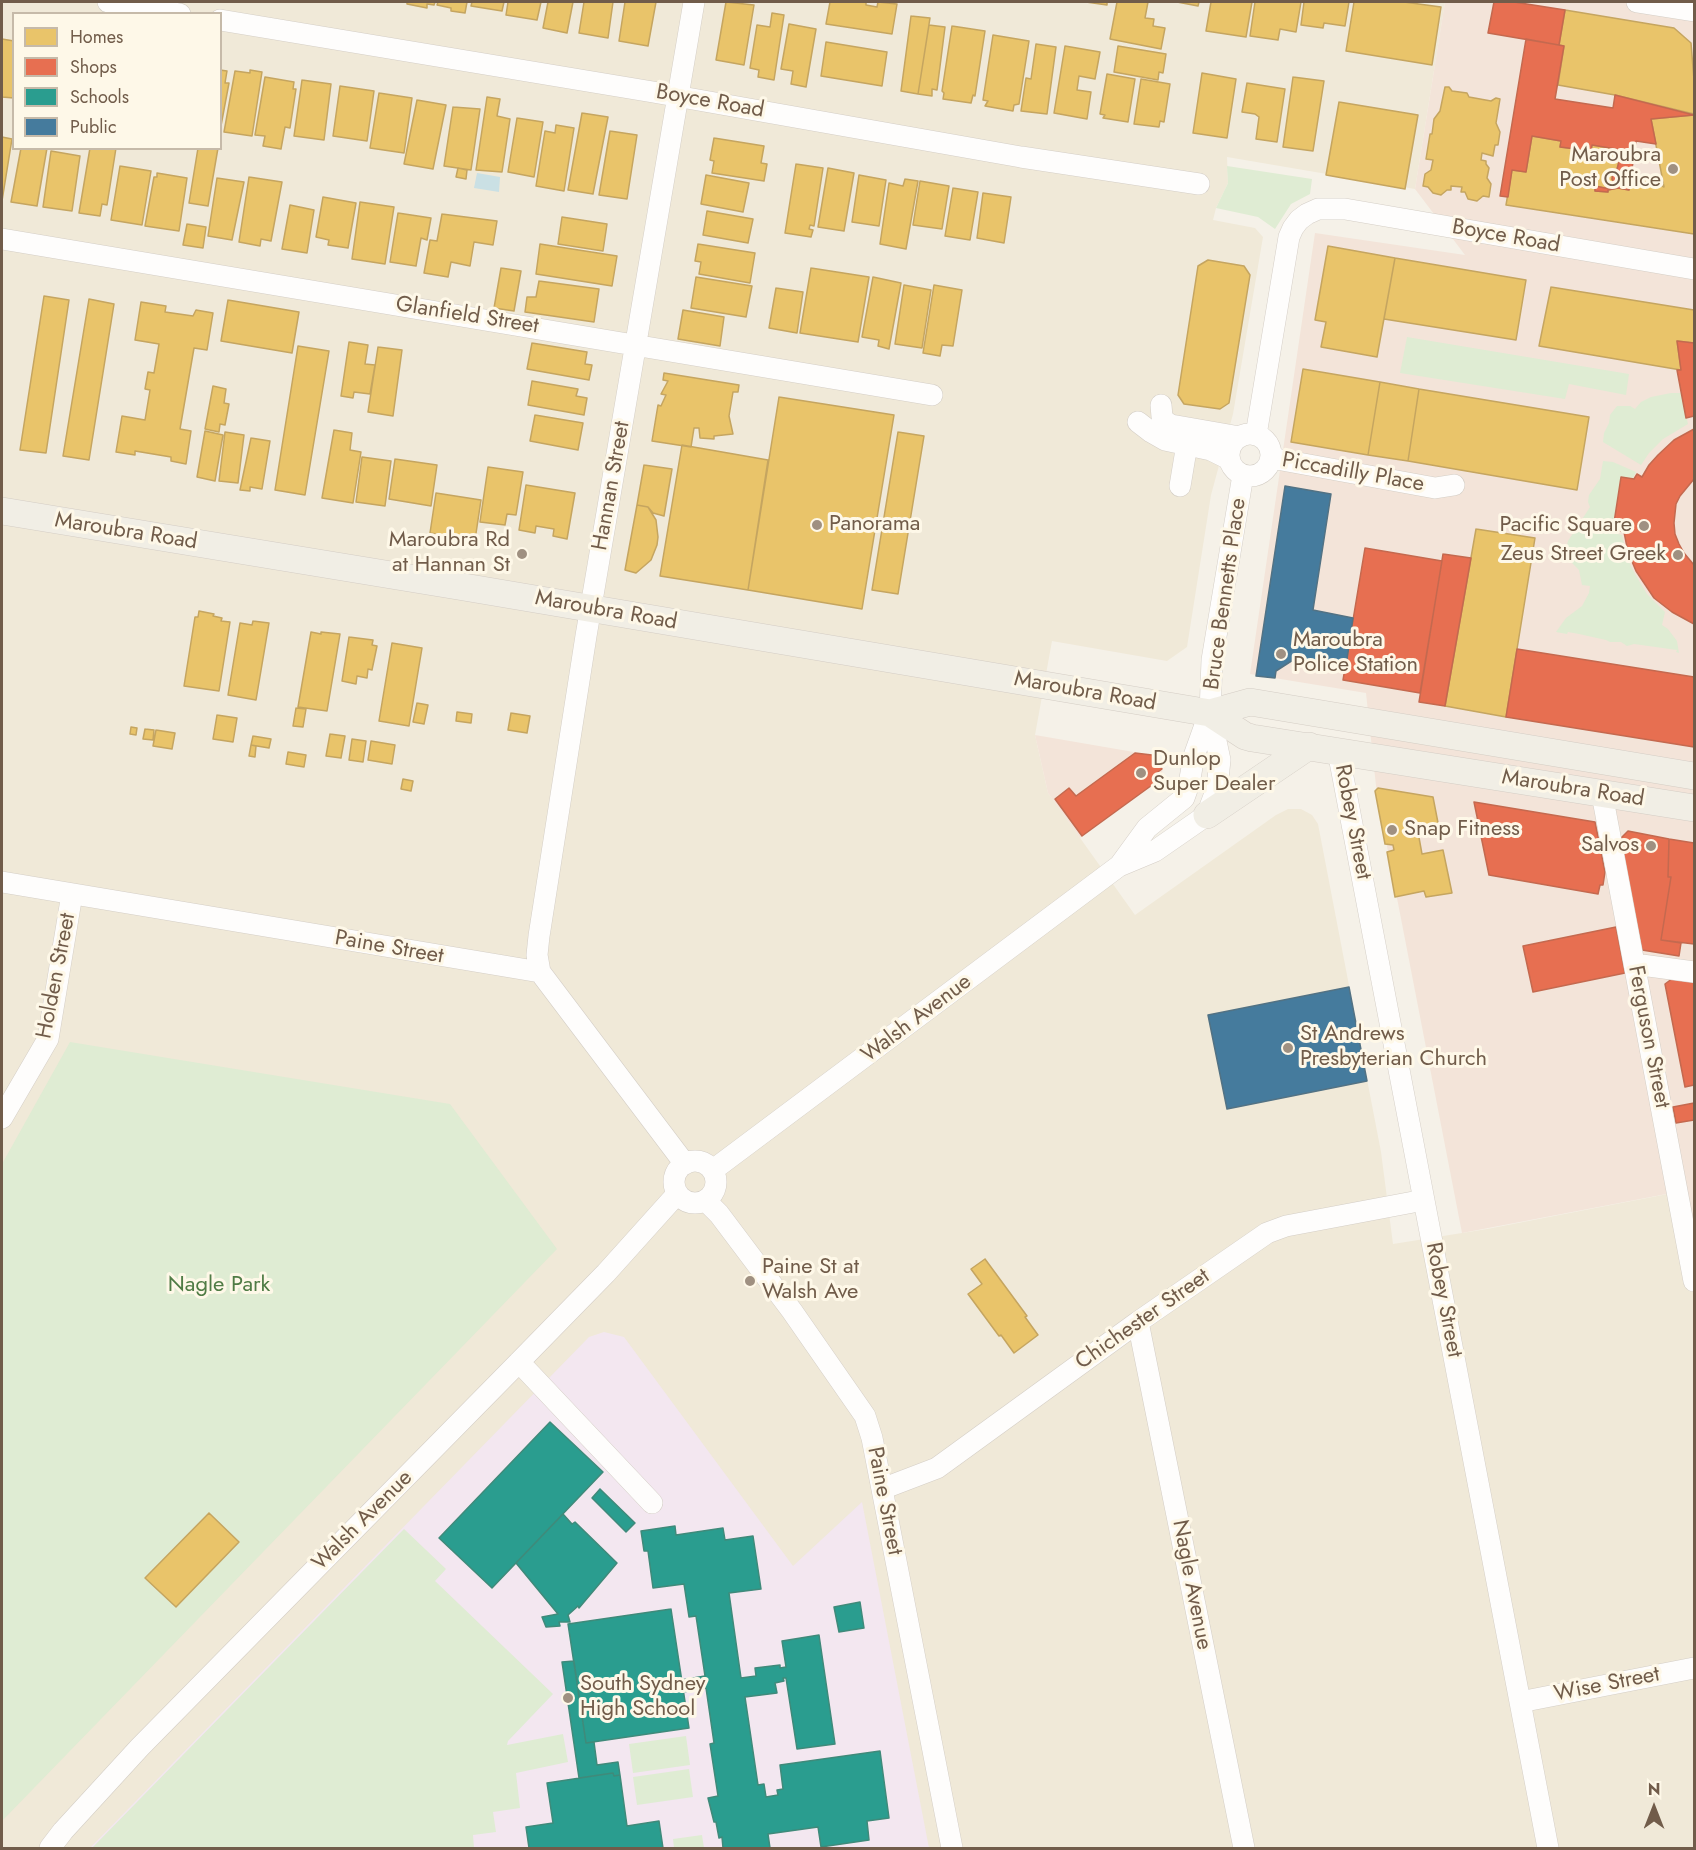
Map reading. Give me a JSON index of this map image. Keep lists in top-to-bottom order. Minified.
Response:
{"streets":{"main road":["Maroubra Road"],"street":["Boyce Road","Glanfield Street","Piccadilly Place","Hannan Street","Bruce Bennetts Place","Robey Street","Paine Street","Holden Street","Walsh Avenue","Ferguson Street","Chichester Street","Nagle Avenue","Wise Street"]},"crossings":[["Boyce Road","Piccadilly Place"],["Boyce Road","Hannan Street"],["Boyce Road","Bruce Bennetts Place"],["Glanfield Street","Hannan Street"],["Piccadilly Place","Bruce Bennetts Place"],["Hannan Street","Maroubra Road"],["Hannan Street","Paine Street"],["Maroubra Road","Bruce Bennetts Place"],["Maroubra Road","Robey Street"],["Maroubra Road","Walsh Avenue"],["Maroubra Road","Ferguson Street"],["Bruce Bennetts Place","Walsh Avenue"],["Robey Street","Chichester Street"],["Robey Street","Wise Street"],["Paine Street","Holden Street"],["Paine Street","Walsh Avenue"],["Paine Street","Chichester Street"],["Chichester Street","Nagle Avenue"]],"parks":["Nagle Park"],"places":["Maroubra Post Office","Panorama","Pacific Square","Maroubra Rd at Hannan St","Zeus Street Greek","Maroubra Police Station","Dunlop Super Dealer","Snap Fitness","Salvos","St Andrews Presbyterian Church","Paine St at Walsh Ave","South Sydney High School"],"legend":["Homes","Shops","Schools","Public"],"north":"top"}
